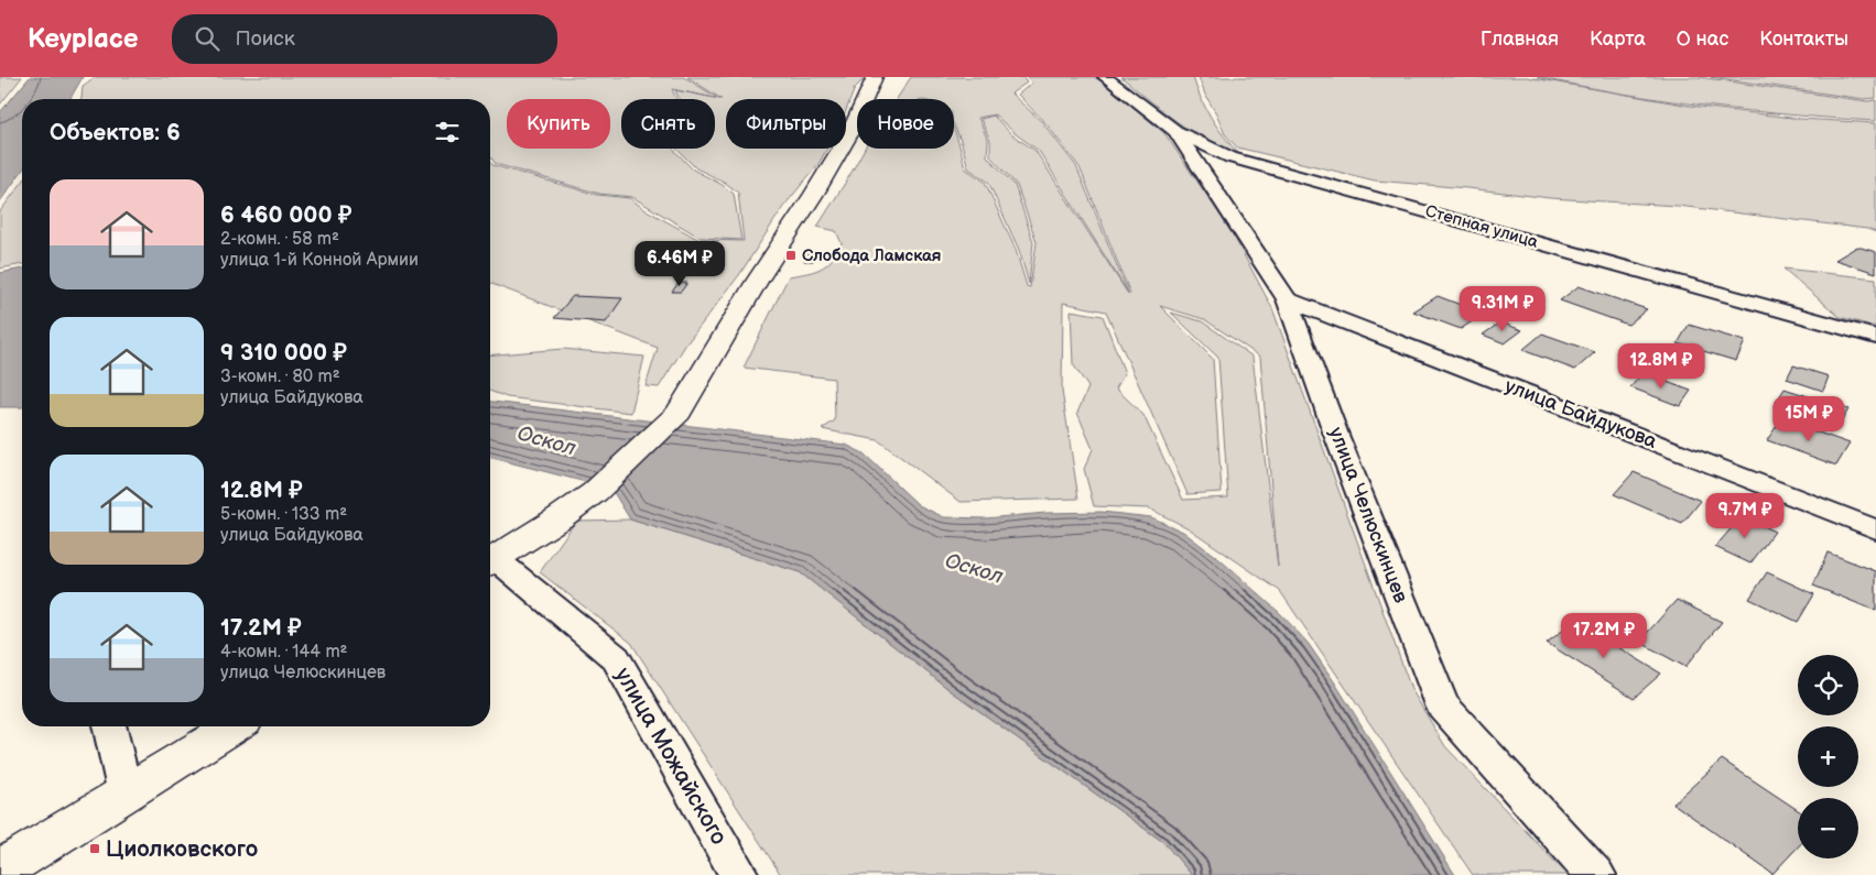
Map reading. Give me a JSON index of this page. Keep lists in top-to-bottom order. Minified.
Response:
{"streets":{"street":["Степная улица","улица Байдукова","улица Челюскинцев","улица Можайского"]},"crossings":[["Степная улица","улица Челюскинцев"],["улица Байдукова","улица Челюскинцев"]],"water":["Оскол"],"places":{"transit":["Слобода Ламская","Циолковского"]},"page":{"header":"Keyplace","search":"Поиск","nav":["Главная","Карта","О нас","Контакты"],"chip":["Купить","Снять","Фильтры","Новое"],"heading":"Объектов: 6","list":[{"name":"6 460 000 ₽","note":"2-комн. · 58 m² · улица 1-й Конной Армии"},{"name":"9 310 000 ₽","note":"3-комн. · 80 m² · улица Байдукова"},{"name":"12.8M ₽","note":"5-комн. · 133 m² · улица Байдукова"},{"name":"17.2M ₽","note":"4-комн. · 144 m² · улица Челюскинцев"}],"price":["6.46M ₽","9.31M ₽","12.8M ₽","15M ₽","9.7M ₽","17.2M ₽"],"map_buttons":["+","−"]}}
